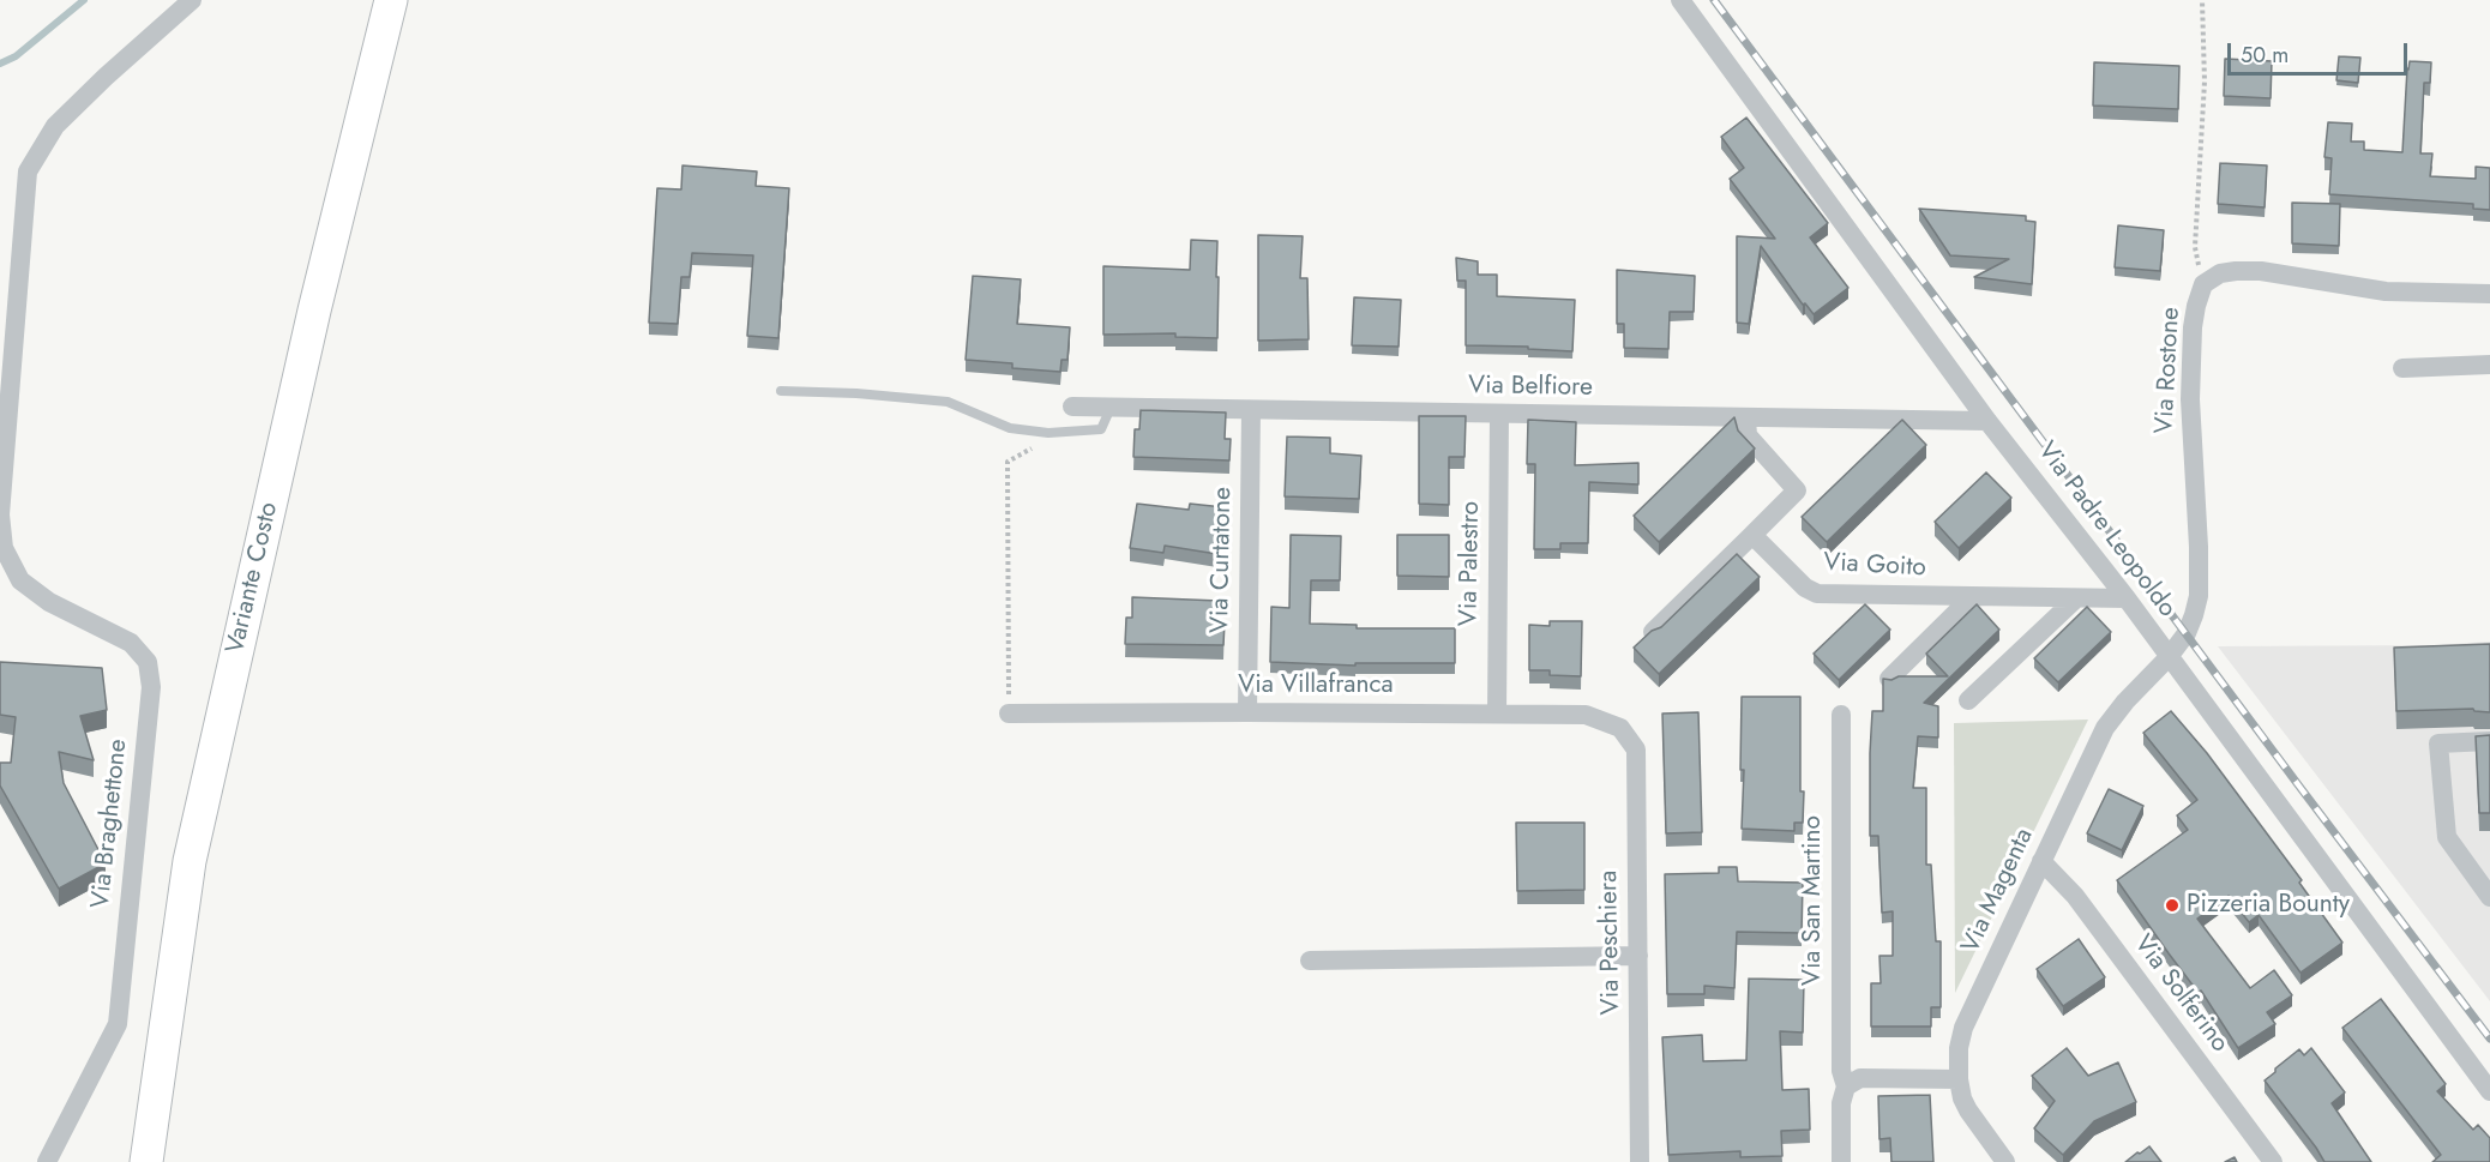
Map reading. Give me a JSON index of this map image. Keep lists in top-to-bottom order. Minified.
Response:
{"streets":{"highway":["Variante Costo"],"street":["Via Rostone","Via Belfiore","Via Padre Leopoldo","Via Curtatone","Via Palestro","Via Goito","Via Villafranca","Via Braghettone","Via Magenta","Via San Martino","Via Peschiera","Via Solferino"]},"crossings":[["Via Rostone","Via Padre Leopoldo"],["Via Rostone","Via Magenta"],["Via Belfiore","Via Padre Leopoldo"],["Via Belfiore","Via Curtatone"],["Via Belfiore","Via Palestro"],["Via Padre Leopoldo","Via Goito"],["Via Padre Leopoldo","Via Magenta"],["Via Curtatone","Via Villafranca"],["Via Palestro","Via Villafranca"],["Via Villafranca","Via Peschiera"],["Via Magenta","Via Solferino"]],"places":["Pizzeria Bounty"],"scale_bar":"50 m"}
